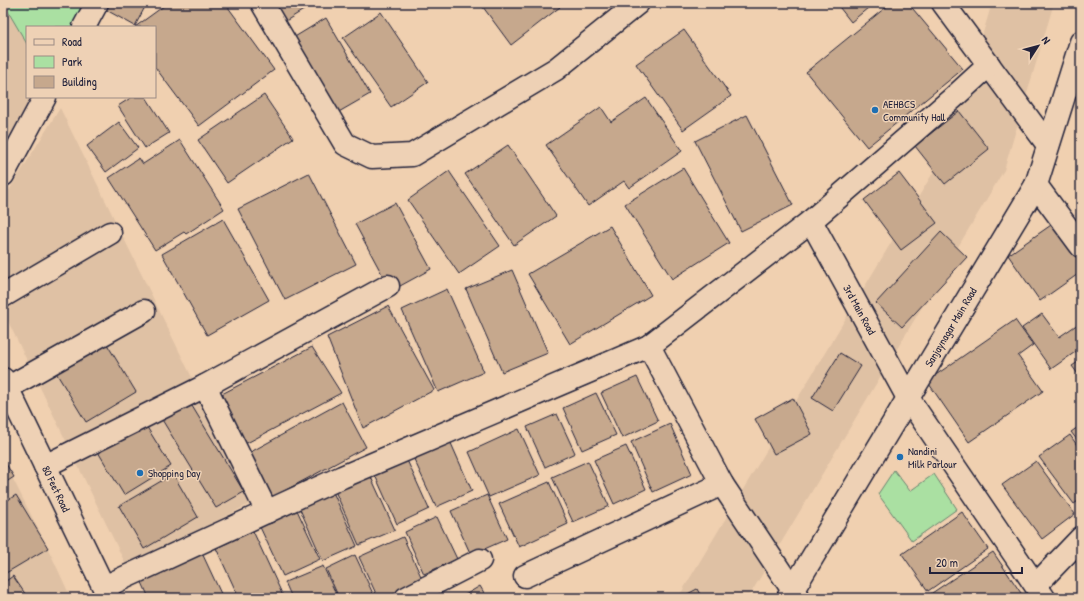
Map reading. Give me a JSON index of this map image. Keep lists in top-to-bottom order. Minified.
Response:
{"streets":{"street":["3rd Main Road","Sanjaynagar Main Road","80 Feet Road"]},"crossings":[["3rd Main Road","Sanjaynagar Main Road"]],"places":["AEHBCS Community Hall","Nandini Milk Parlour","Shopping Day"],"legend":["Road","Park","Building"],"scale_bar":"20 m","north":"top right"}
